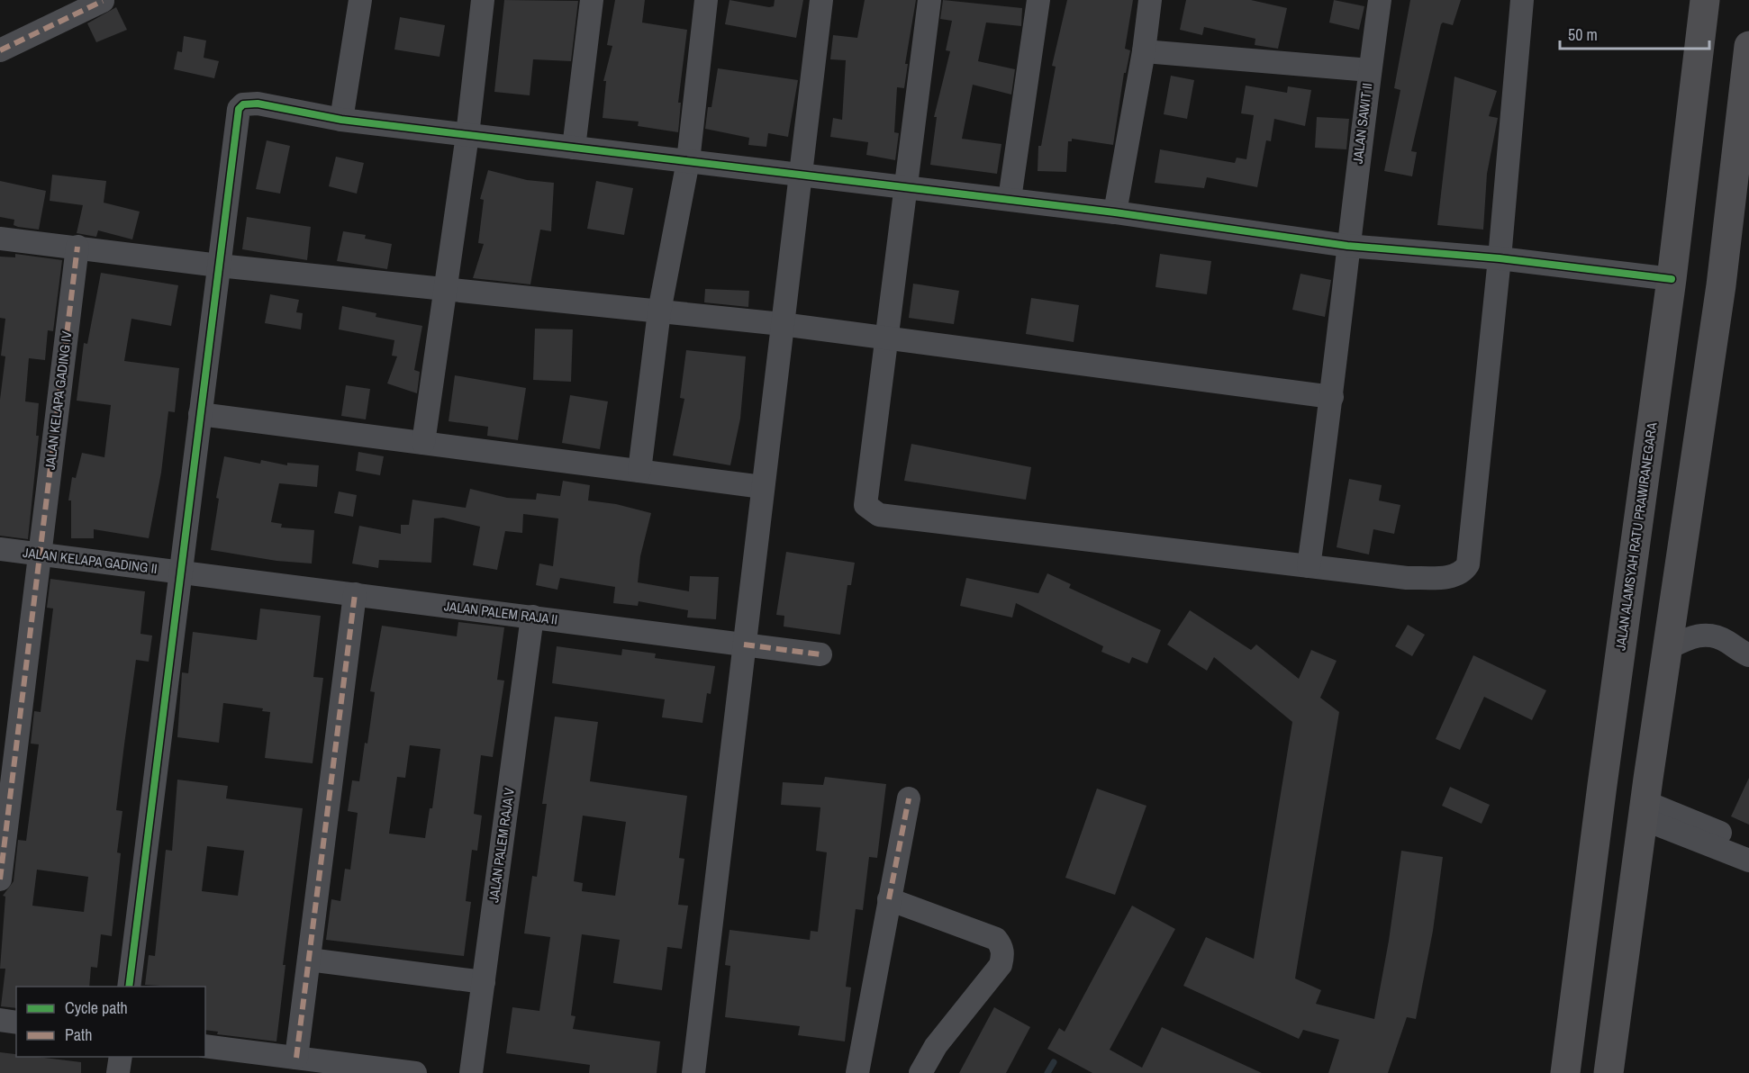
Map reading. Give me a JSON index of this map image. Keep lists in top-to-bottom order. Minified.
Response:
{"streets":{"highway":["JALAN ALAMSYAH RATU PRAWIRANEGARA"],"street":["JALAN SAWIT II","JALAN KELAPA GADING IV","JALAN KELAPA GADING II","JALAN PALEM RAJA II","JALAN PALEM RAJA V"]},"crossings":[["JALAN KELAPA GADING IV","JALAN KELAPA GADING II"],["JALAN KELAPA GADING II","JALAN PALEM RAJA II"],["JALAN PALEM RAJA II","JALAN PALEM RAJA V"]],"legend":["Cycle path","Path"],"scale_bar":"50 m"}
